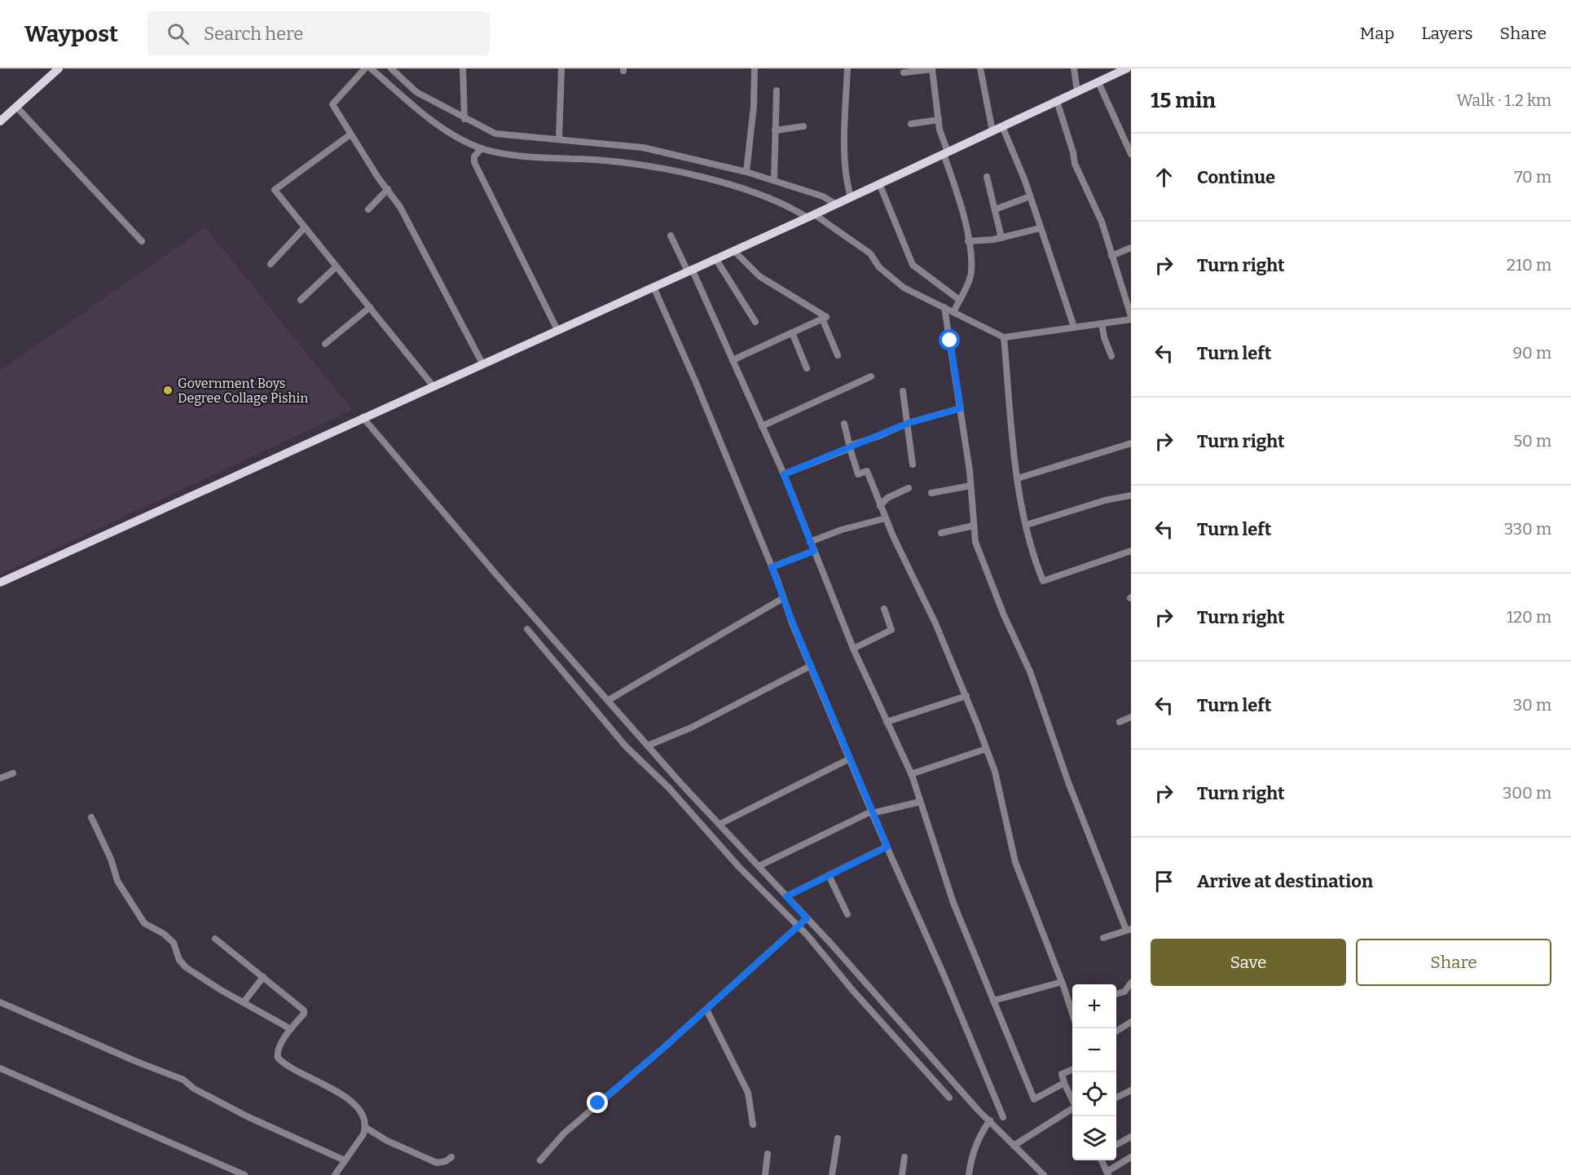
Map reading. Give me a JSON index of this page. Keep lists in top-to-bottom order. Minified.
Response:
{"places":["Government Boys Degree Collage Pishin"],"page":{"header":"Waypost","search":"Search here","nav":["Map","Layers","Share"],"heading":["15 min","Walk · 1.2 km"],"list":[["Continue","70 m"],["Turn right","210 m"],["Turn left","90 m"],["Turn right","50 m"],["Turn left","330 m"],["Turn right","120 m"],["Turn left","30 m"],["Turn right","300 m"],"Arrive at destination"],"buttons":["Save","Share"],"map_buttons":["+","−"]}}
